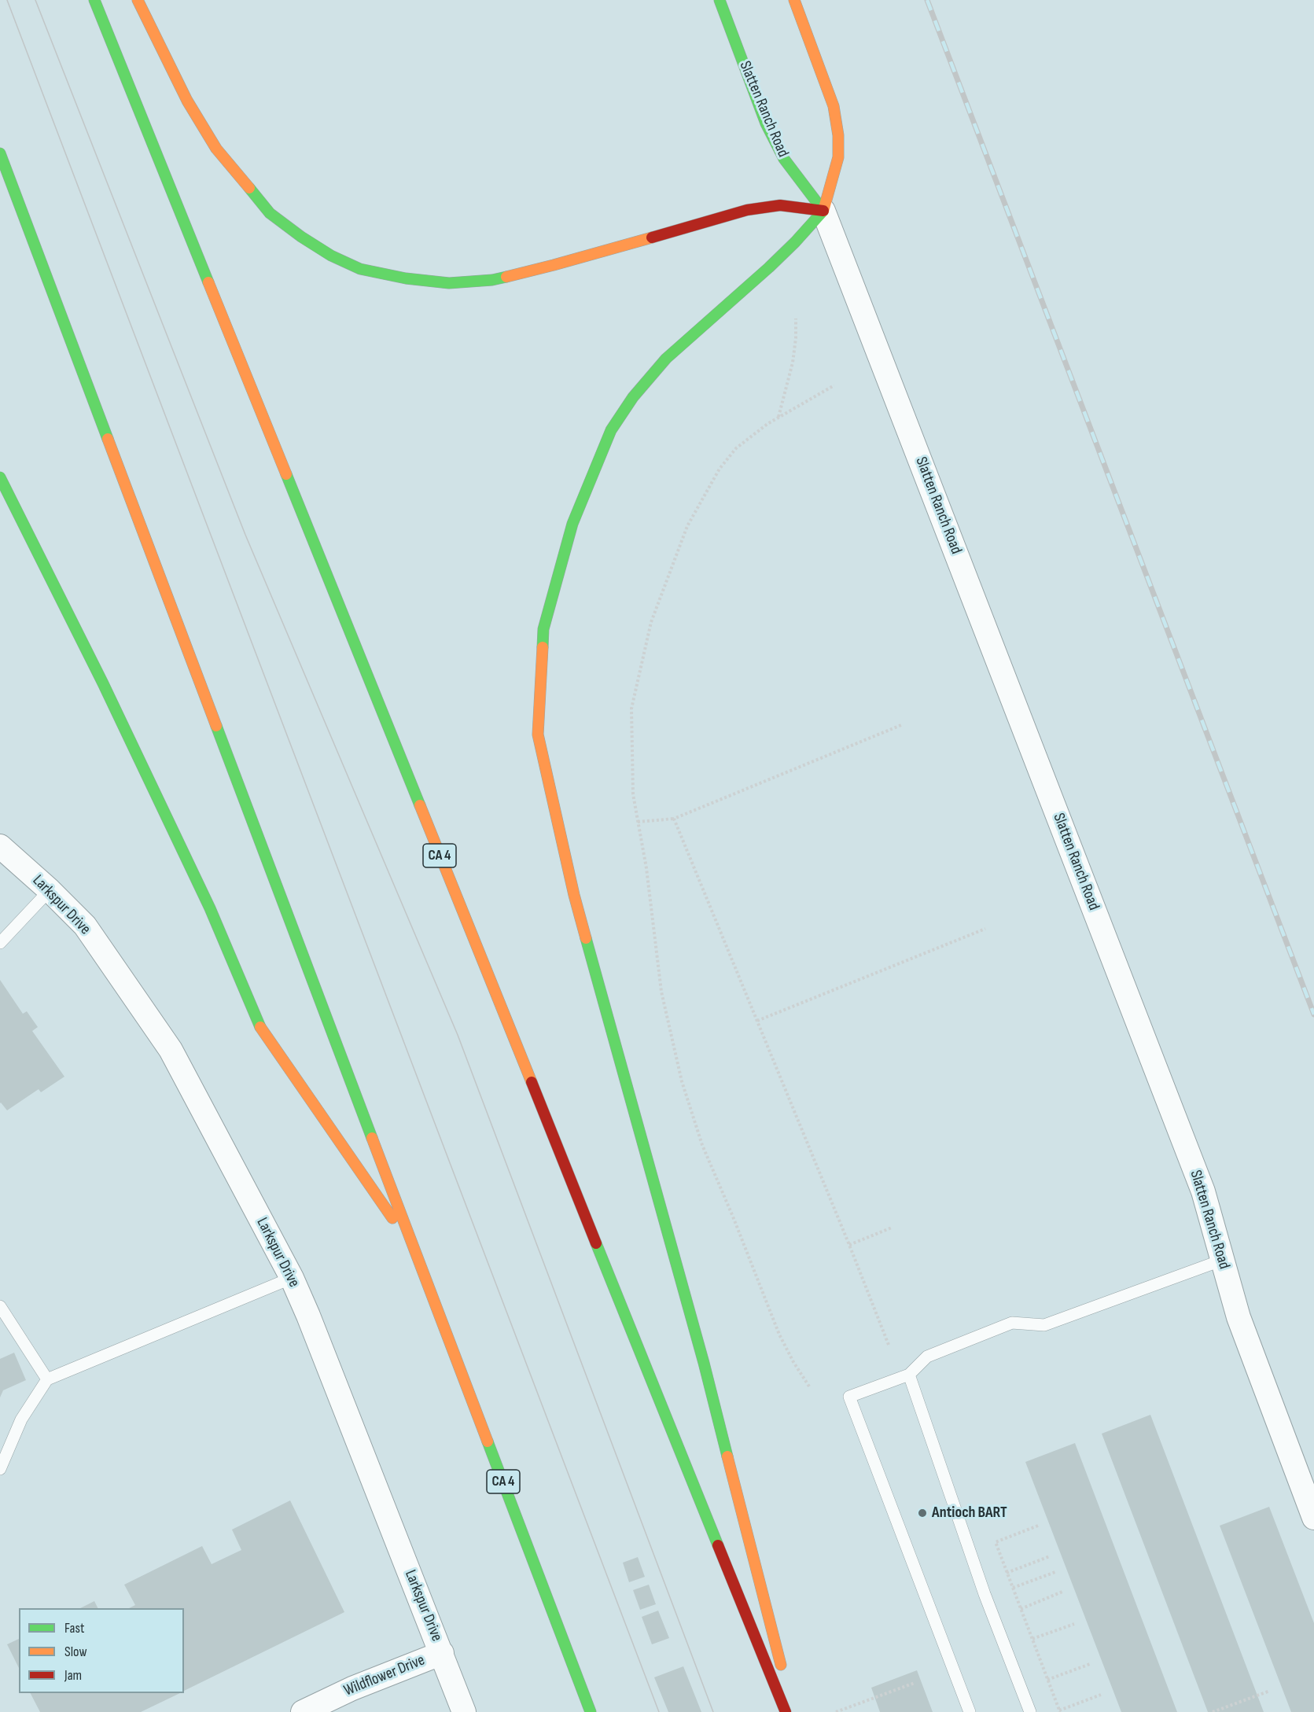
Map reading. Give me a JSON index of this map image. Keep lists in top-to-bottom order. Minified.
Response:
{"streets":{"main road":["Slatten Ranch Road","CA 4"],"street":["Larkspur Drive","Wildflower Drive"]},"crossings":[["Larkspur Drive","Wildflower Drive"]],"places":["Antioch BART"],"legend":["Fast","Slow","Jam"]}
